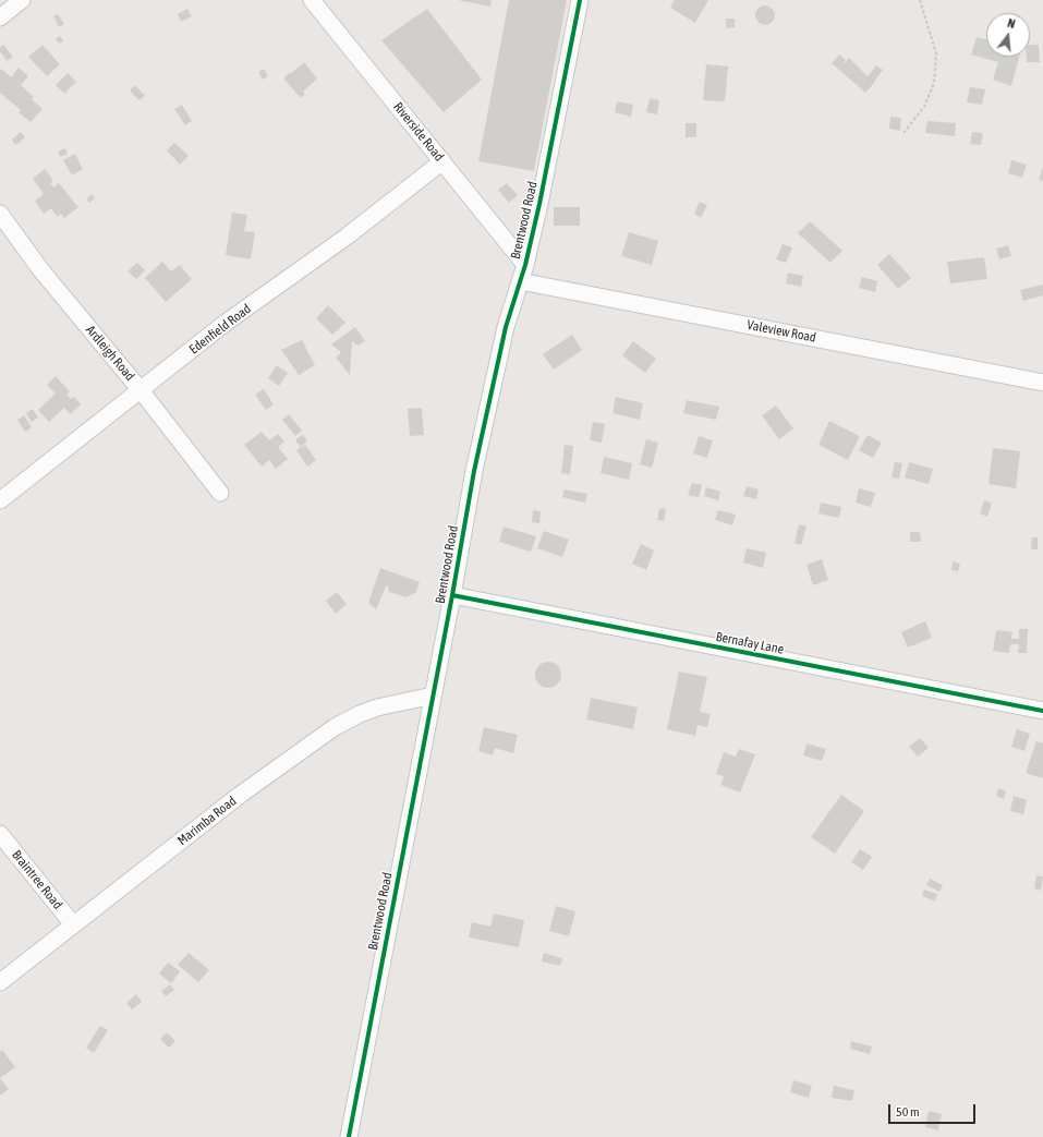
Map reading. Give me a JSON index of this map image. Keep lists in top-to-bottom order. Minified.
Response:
{"streets":{"street":["Riverside Road","Brentwood Road","Edenfield Road","Valeview Road","Ardleigh Road","Bernafay Lane","Marimba Road","Braintree Road"]},"crossings":[["Riverside Road","Brentwood Road"],["Riverside Road","Edenfield Road"],["Brentwood Road","Valeview Road"],["Brentwood Road","Bernafay Lane"],["Brentwood Road","Marimba Road"],["Edenfield Road","Ardleigh Road"],["Marimba Road","Braintree Road"]],"scale_bar":"50 m","north":"top"}
